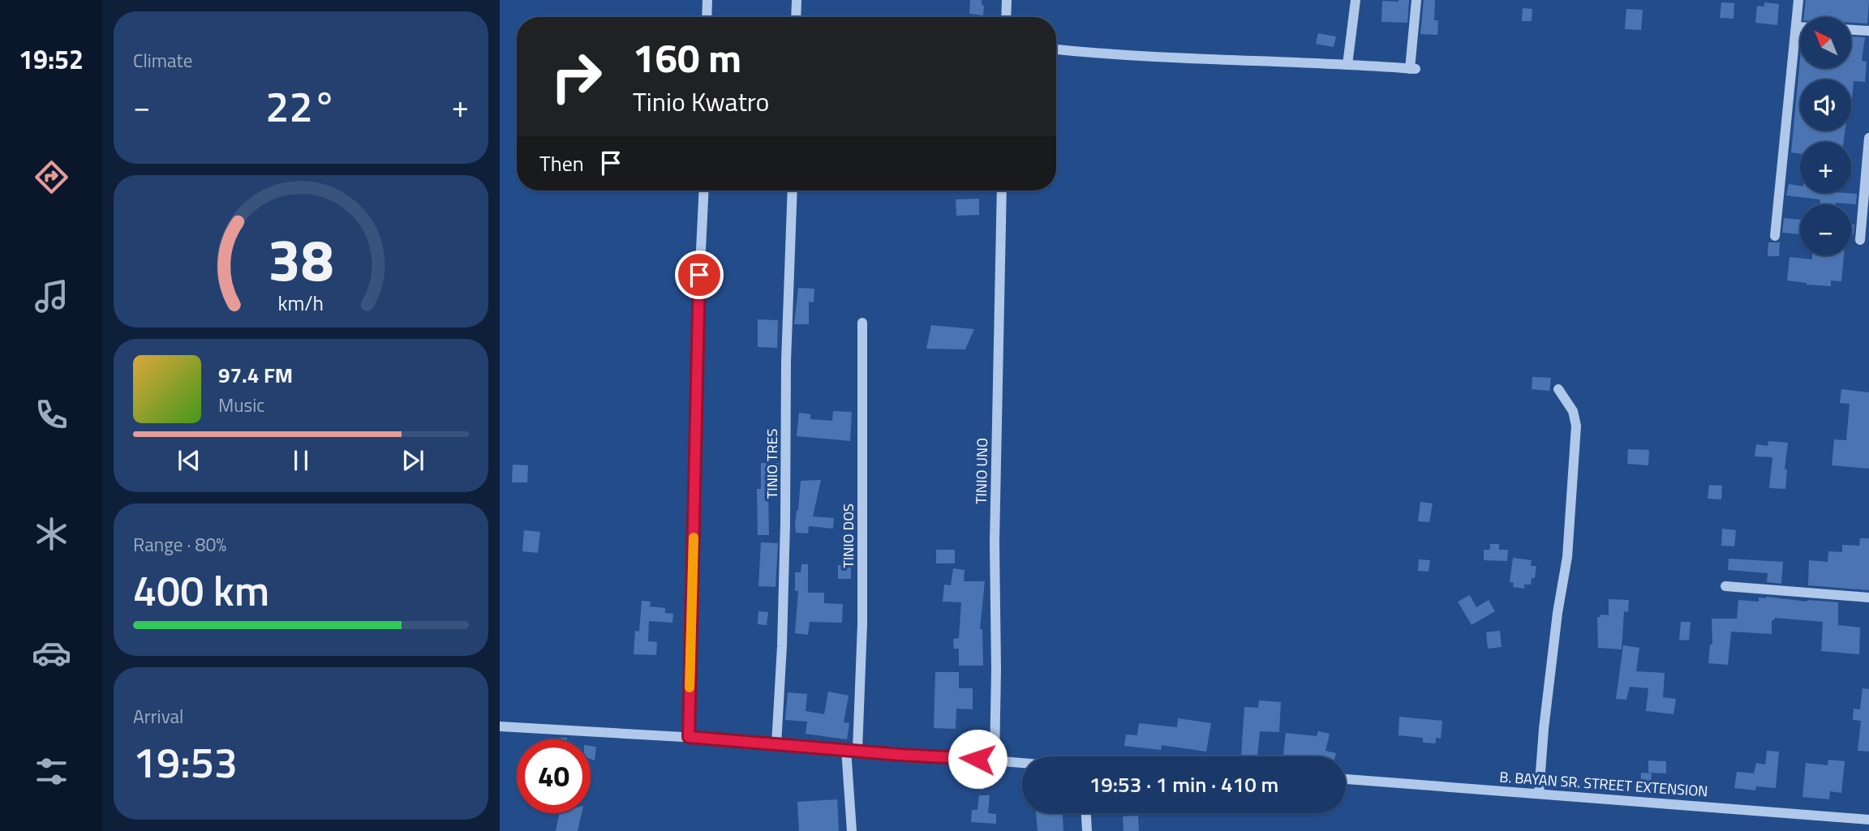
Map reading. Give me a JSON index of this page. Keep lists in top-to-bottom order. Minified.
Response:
{"streets":{"street":["TINIO TRES","TINIO UNO","TINIO DOS","B. BAYAN SR. STREET EXTENSION"]},"north":"top left","page":{"tabs":"19:52","tile":["Climate",["Range · 80%","400 km"],["Arrival","19:53"]],"map_buttons":["+","−"],"turn":["160 m","Tinio Kwatro"],"heat":["−","22°","+"],"then":"Then","song":["97.4 FM","Music"],"limit":"40","trip":"19:53 · 1 min · 410 m","gauge":["38","km/h"]}}
